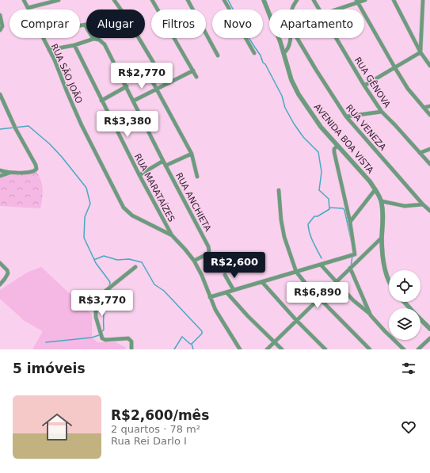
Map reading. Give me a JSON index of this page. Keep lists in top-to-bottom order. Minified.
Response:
{"streets":{"street":["RUA SÃO JOÃO","RUA GÊNOVA","RUA VENEZA","AVENIDA BOA VISTA","RUA MARATAÍZES","RUA ANCHIETA"]},"crossings":[["RUA SÃO JOÃO","RUA MARATAÍZES"],["RUA SÃO JOÃO","RUA ANCHIETA"]],"page":{"chip":["Comprar","Alugar","Filtros","Novo","Apartamento"],"price":["R$2,770","R$3,380","R$2,600","R$6,890","R$3,770"],"heading":"5 imóveis","list":[{"name":"R$2,600/mês","note":"2 quartos · 78 m² · Rua Rei Darlo I"}]}}
